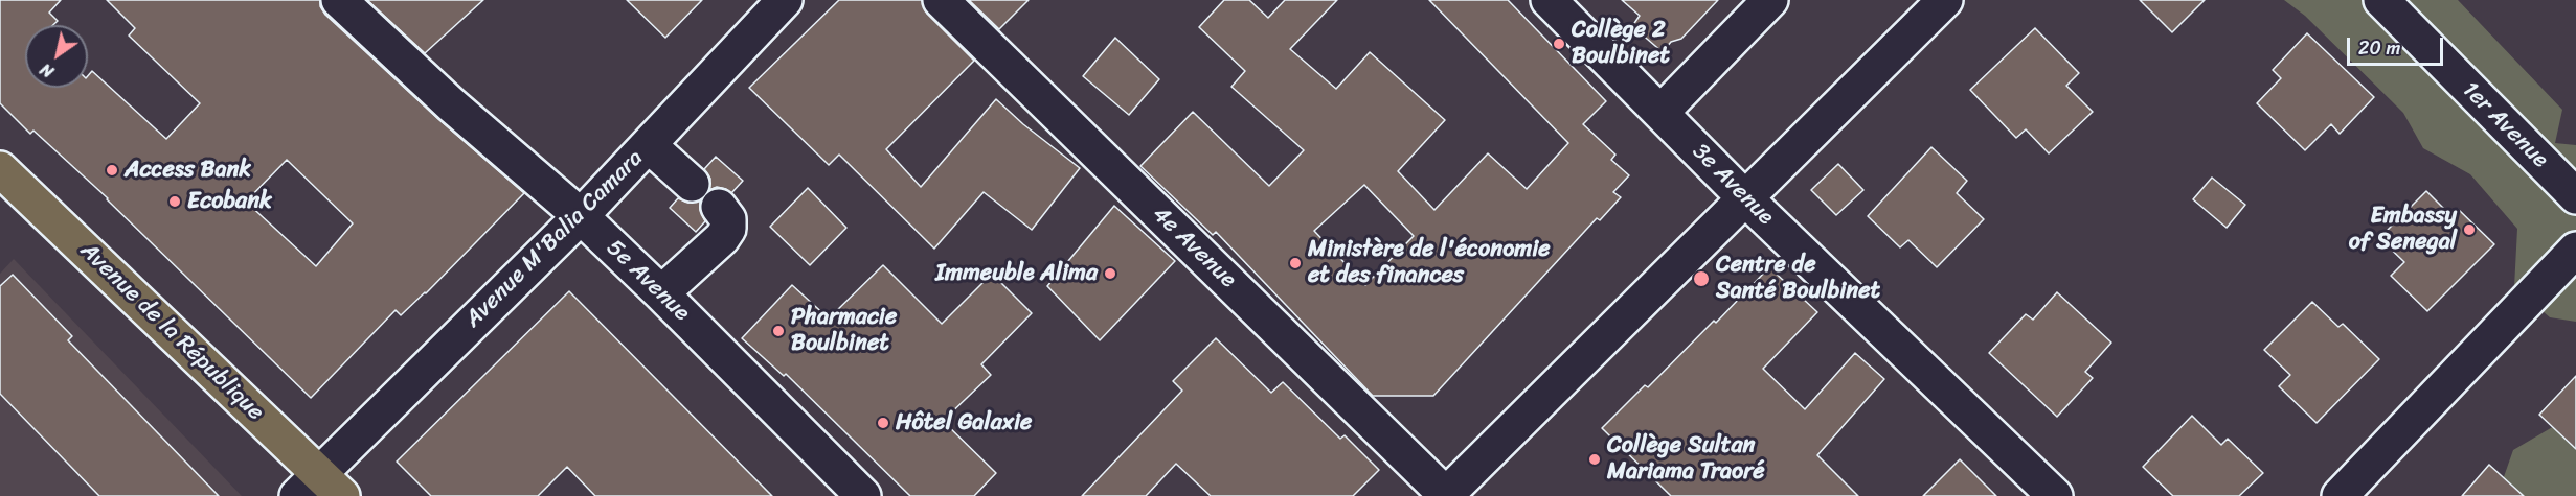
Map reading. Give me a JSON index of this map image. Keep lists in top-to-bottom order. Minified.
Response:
{"streets":{"main road":["Avenue de la République"],"street":["1er Avenue","3e Avenue","Avenue M'Balia Camara","4e Avenue","5e Avenue"]},"crossings":[["Avenue M'Balia Camara","5e Avenue"],["Avenue M'Balia Camara","Avenue de la République"]],"places":["Collège 2 Boulbinet","Access Bank","Ecobank","Embassy of Senegal","Ministère de l'économie et des finances","Immeuble Alima","Centre de Santé Boulbinet","Pharmacie Boulbinet","Hôtel Galaxie","Collège Sultan Mariama Traoré"],"scale_bar":"20 m","north":"bottom left"}
